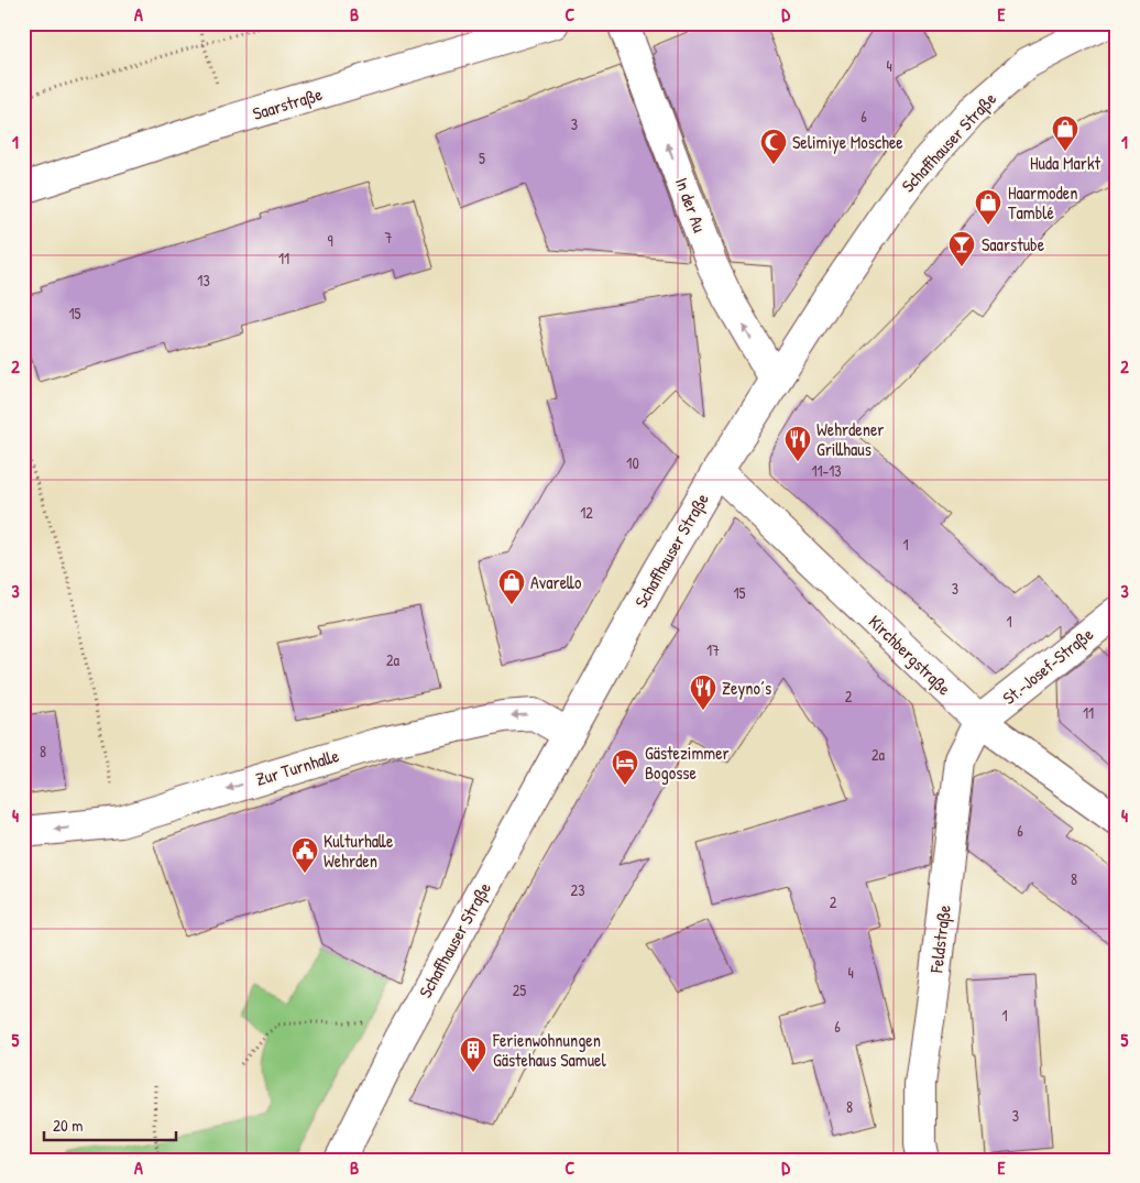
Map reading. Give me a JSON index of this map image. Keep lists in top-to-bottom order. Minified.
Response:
{"streets":{"street":["Saarstraße","Schaffhauser Straße","In der Au","Kirchbergstraße","St.-Josef-Straße","Zur Turnhalle","Feldstraße"]},"crossings":[["Schaffhauser Straße","In der Au"],["Schaffhauser Straße","Kirchbergstraße"],["Schaffhauser Straße","Zur Turnhalle"],["Kirchbergstraße","St.-Josef-Straße"],["Kirchbergstraße","Feldstraße"],["St.-Josef-Straße","Feldstraße"]],"one_way":["In der Au","Zur Turnhalle"],"places":{"shop":["Huda Markt","Haarmoden Tamblé","Avarello"],"mosque":["Selimiye Moschee"],"bar":["Saarstube"],"restaurant":["Wehrdener Grillhaus","Zeyno´s"],"hotel":["Gästezimmer Bogosse"],"public building":["Kulturhalle Wehrden"],"building":["Ferienwohnungen Gästehaus Samuel"]},"house_numbers":["4","6","3","5","7","9","11","13","15","10","11-13","12","1","3","15","1","17","2a","2","11","8","2a","6","8","23","2","4","25","1","6","8","3"],"scale_bar":"20 m","grid":{"columns":["A","B","C","D","E"],"rows":["1","2","3","4","5"]}}
